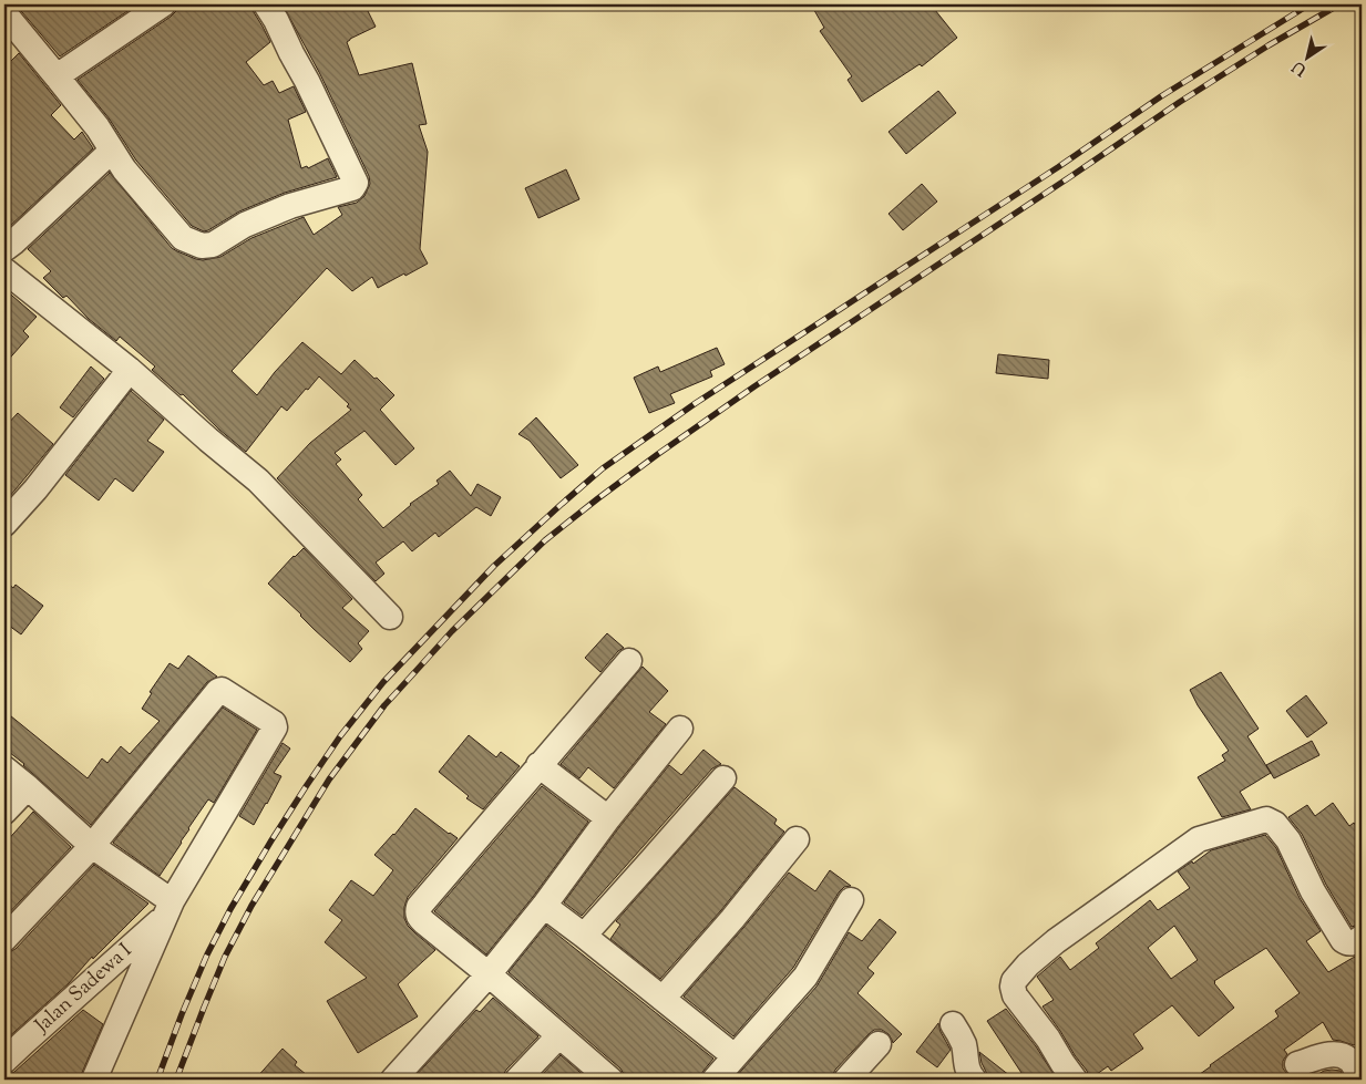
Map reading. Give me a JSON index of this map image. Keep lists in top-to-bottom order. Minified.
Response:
{"streets":{"street":["Jalan Sadewa I"]},"north":"bottom left"}
